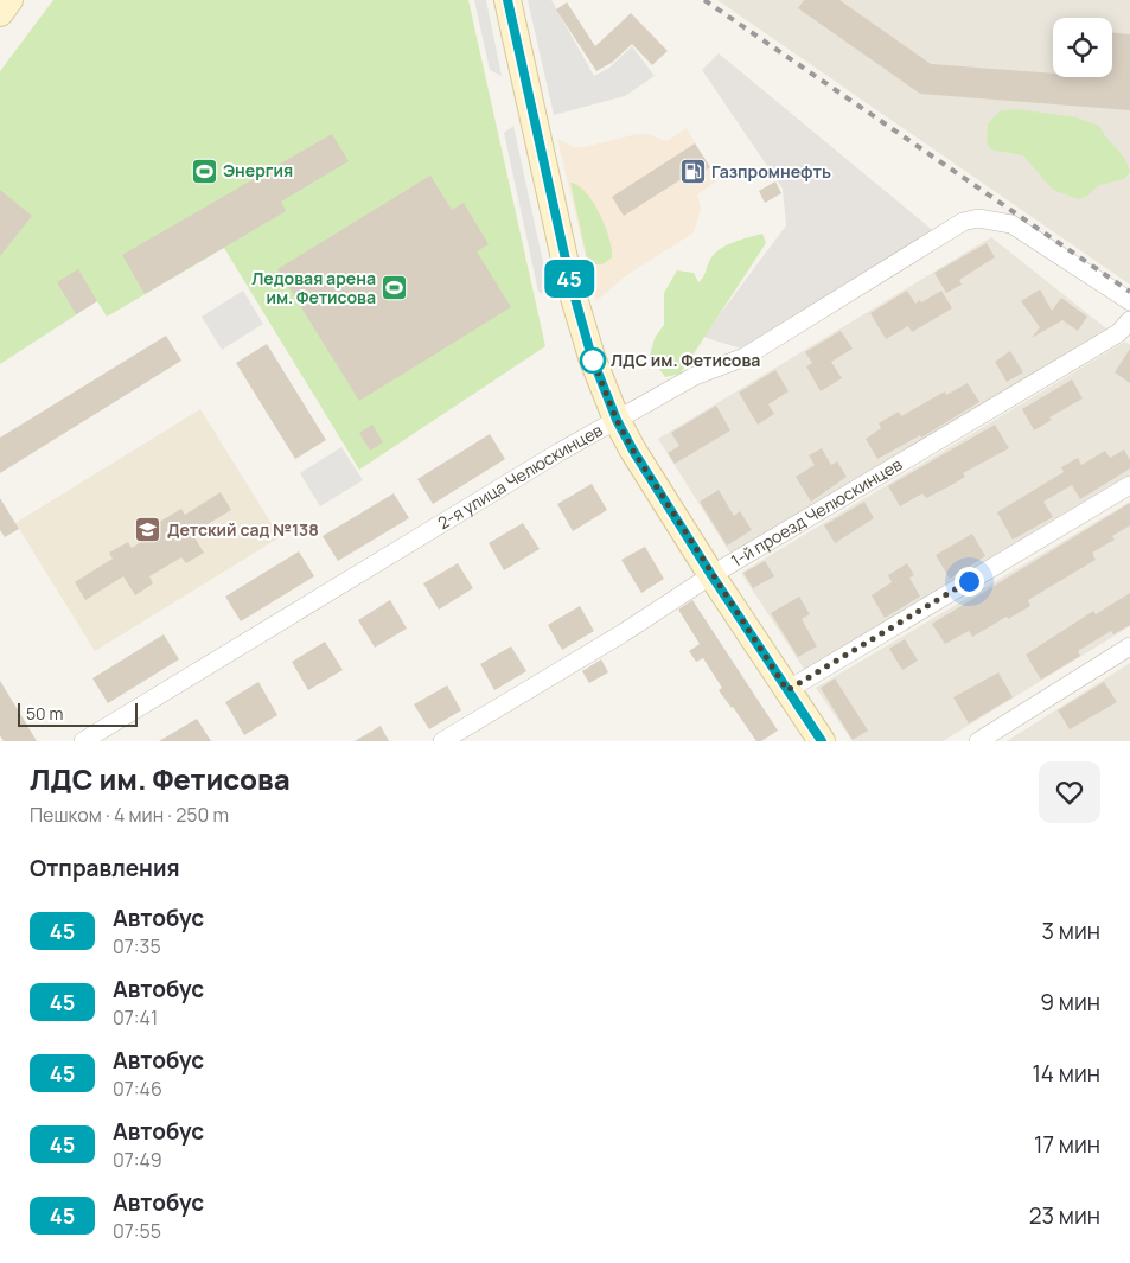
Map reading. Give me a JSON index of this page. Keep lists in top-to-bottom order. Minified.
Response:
{"streets":{"street":["2-я улица Челюскинцев","1-й проезд Челюскинцев"]},"places":{"sports":["Энергия","Ледовая арена им. Фетисова"],"fuel station":["Газпромнефть"],"other":["ЛДС им. Фетисова"],"school or university":["Детский сад №138"]},"lines":["bus line 45"],"scale_bar":"50 m","page":{"on_map":"45","scale":"50 m","heading":[["ЛДС им. Фетисова","Пешком · 4 мин · 250 m"],"Отправления"],"list":[{"mark":"45","name":"Автобус","note":"07:35","value":"3 мин"},{"mark":"45","name":"Автобус","note":"07:41","value":"9 мин"},{"mark":"45","name":"Автобус","note":"07:46","value":"14 мин"},{"mark":"45","name":"Автобус","note":"07:49","value":"17 мин"},{"mark":"45","name":"Автобус","note":"07:55","value":"23 мин"}]}}
